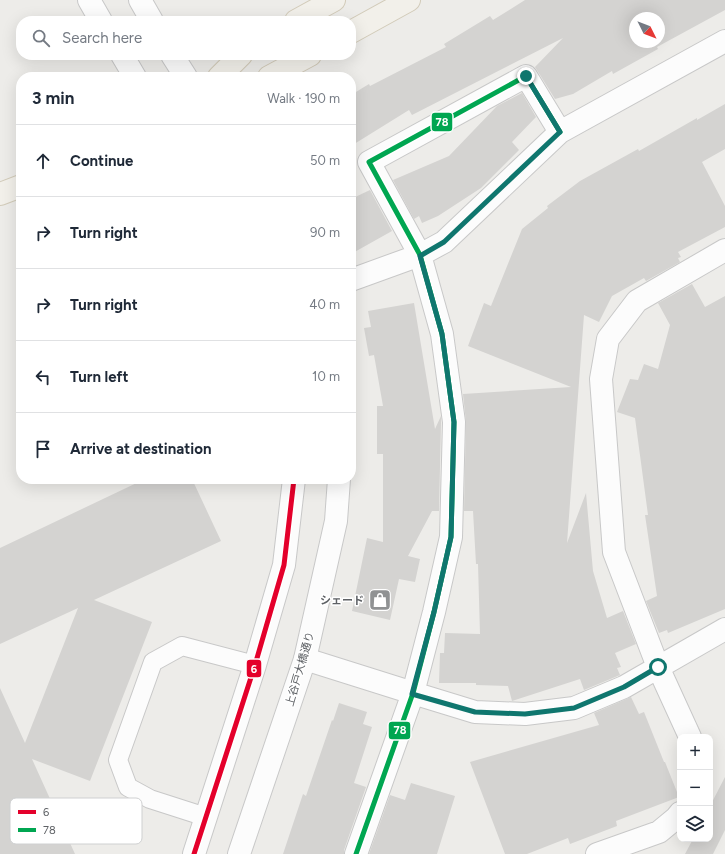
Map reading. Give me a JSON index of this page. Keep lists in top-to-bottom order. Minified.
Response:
{"streets":{"street":["上谷戸大橋通り"]},"places":{"shop":["シェード"]},"lines":["transit line 78","transit line 6"],"legend":["6","78"],"north":"bottom right","page":{"search":"Search here","heading":["3 min","Walk · 190 m"],"list":[["Continue","50 m"],["Turn right","90 m"],["Turn right","40 m"],["Turn left","10 m"],"Arrive at destination"],"map_buttons":["+","−"]}}
